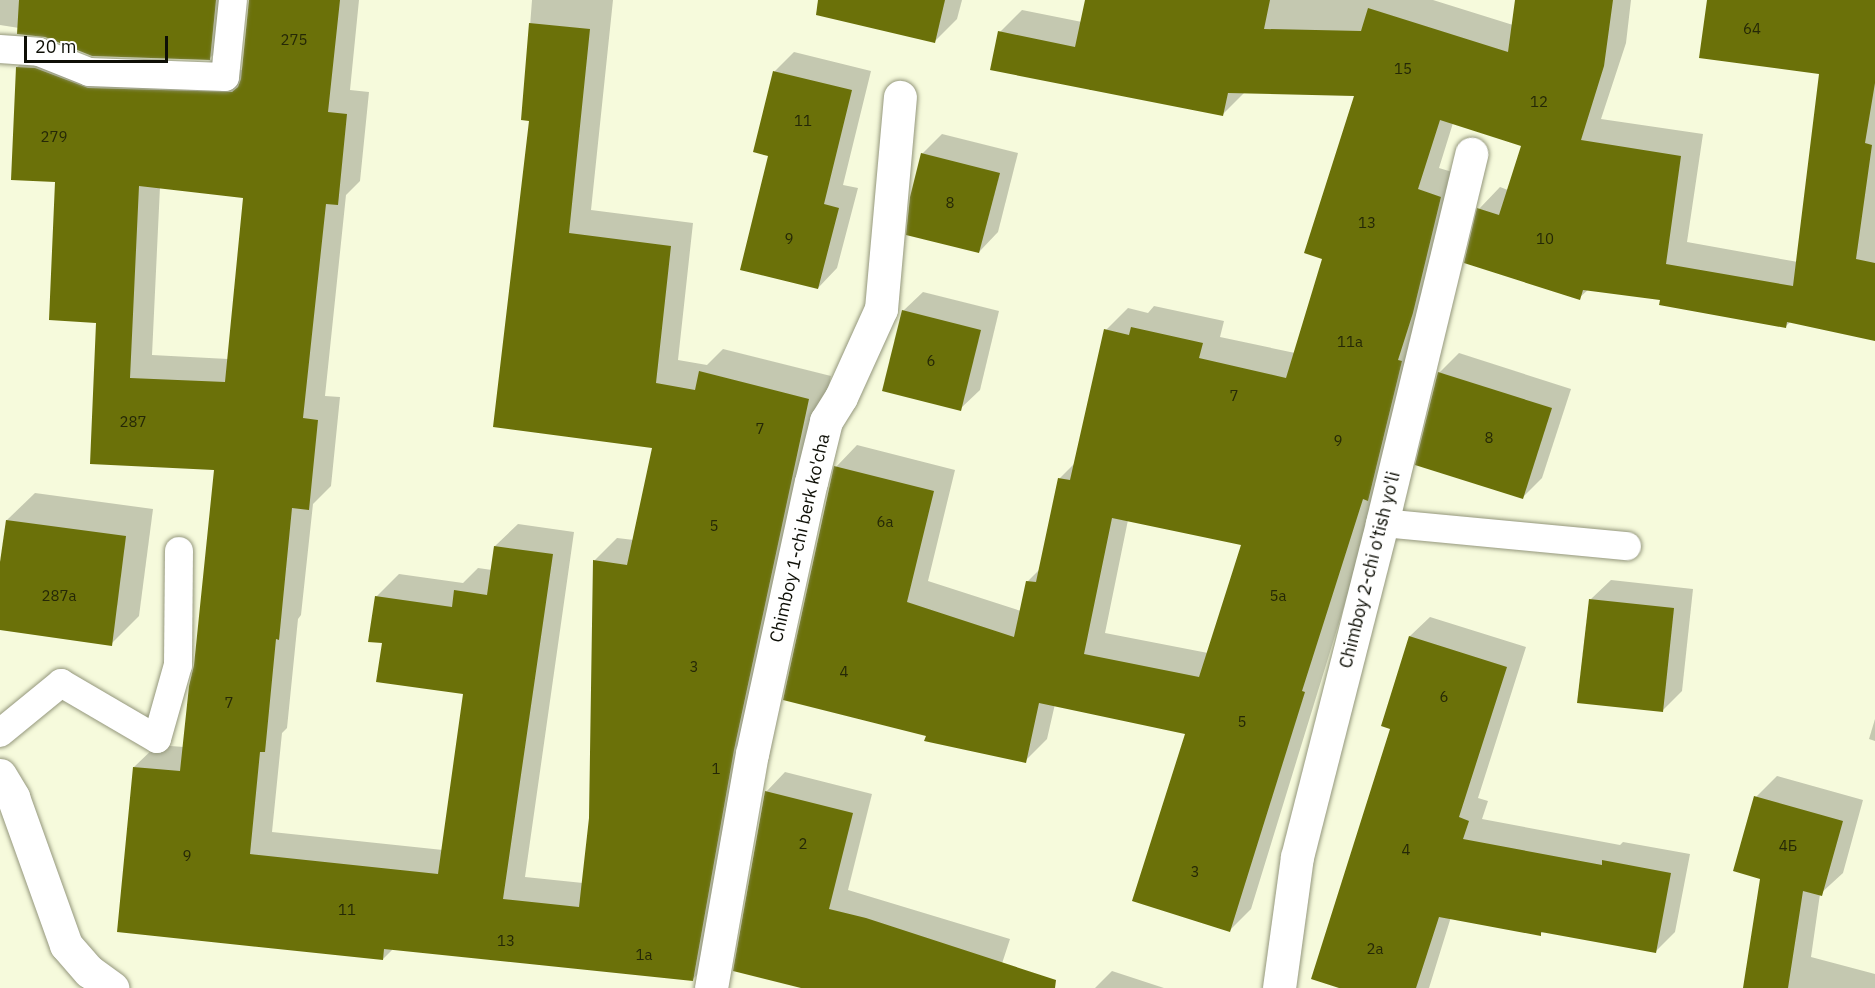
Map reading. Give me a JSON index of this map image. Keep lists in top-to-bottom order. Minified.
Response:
{"streets":{"street":["Chimboy 1-chi berk ko'cha","Chimboy 2-chi o'tish yo'li"]},"house_numbers":["64","275","15","12","11","279","8","13","9","10","11a","6","7","287","7","8","9","6a","5","287a","5a","3","4","6","7","5","1","2","4Б","4","9","3","11","13","2a","1a"],"scale_bar":"20 m"}
